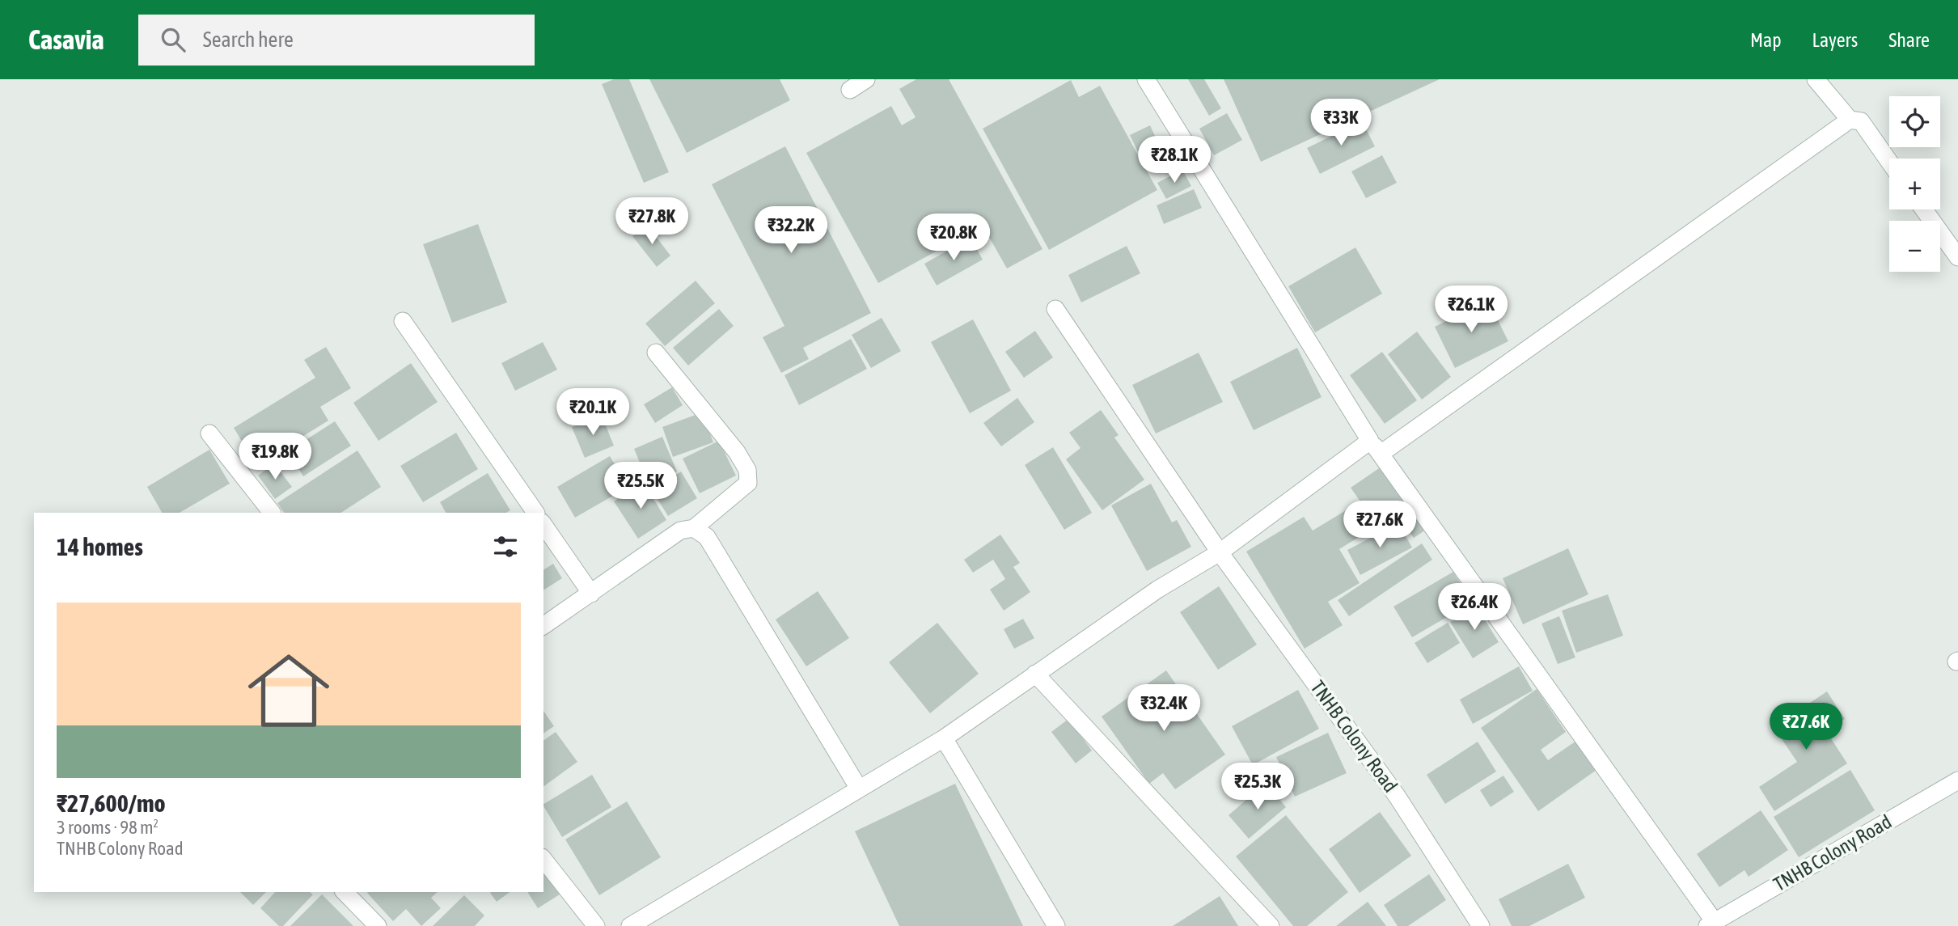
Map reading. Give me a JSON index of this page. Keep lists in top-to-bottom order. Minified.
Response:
{"streets":{"street":["TNHB Colony Road"]},"page":{"header":"Casavia","search":"Search here","nav":["Map","Layers","Share"],"map_buttons":["+","−"],"price":["₹33K","₹28.1K","₹27.8K","₹32.2K","₹20.8K","₹26.1K","₹20.1K","₹19.8K","₹25.5K","₹27.6K","₹26.4K","₹32.4K","₹27.6K","₹25.3K"],"heading":"14 homes","list":[{"name":"₹27,600/mo","note":"3 rooms · 98 m² · TNHB Colony Road"}]}}
